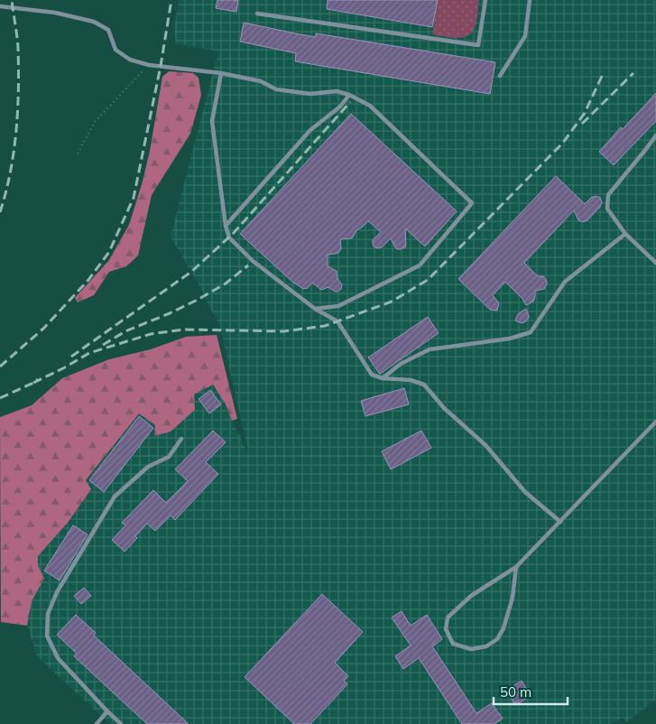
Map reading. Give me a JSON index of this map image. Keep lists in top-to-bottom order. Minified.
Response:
{"scale_bar":"50 m"}
